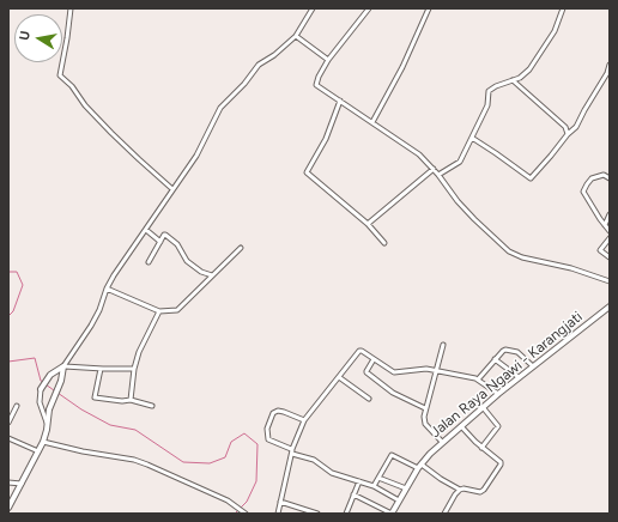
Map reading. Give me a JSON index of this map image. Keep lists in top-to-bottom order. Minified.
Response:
{"streets":{"street":["Jalan Raya Ngawi - Karangjati"]},"north":"left"}
